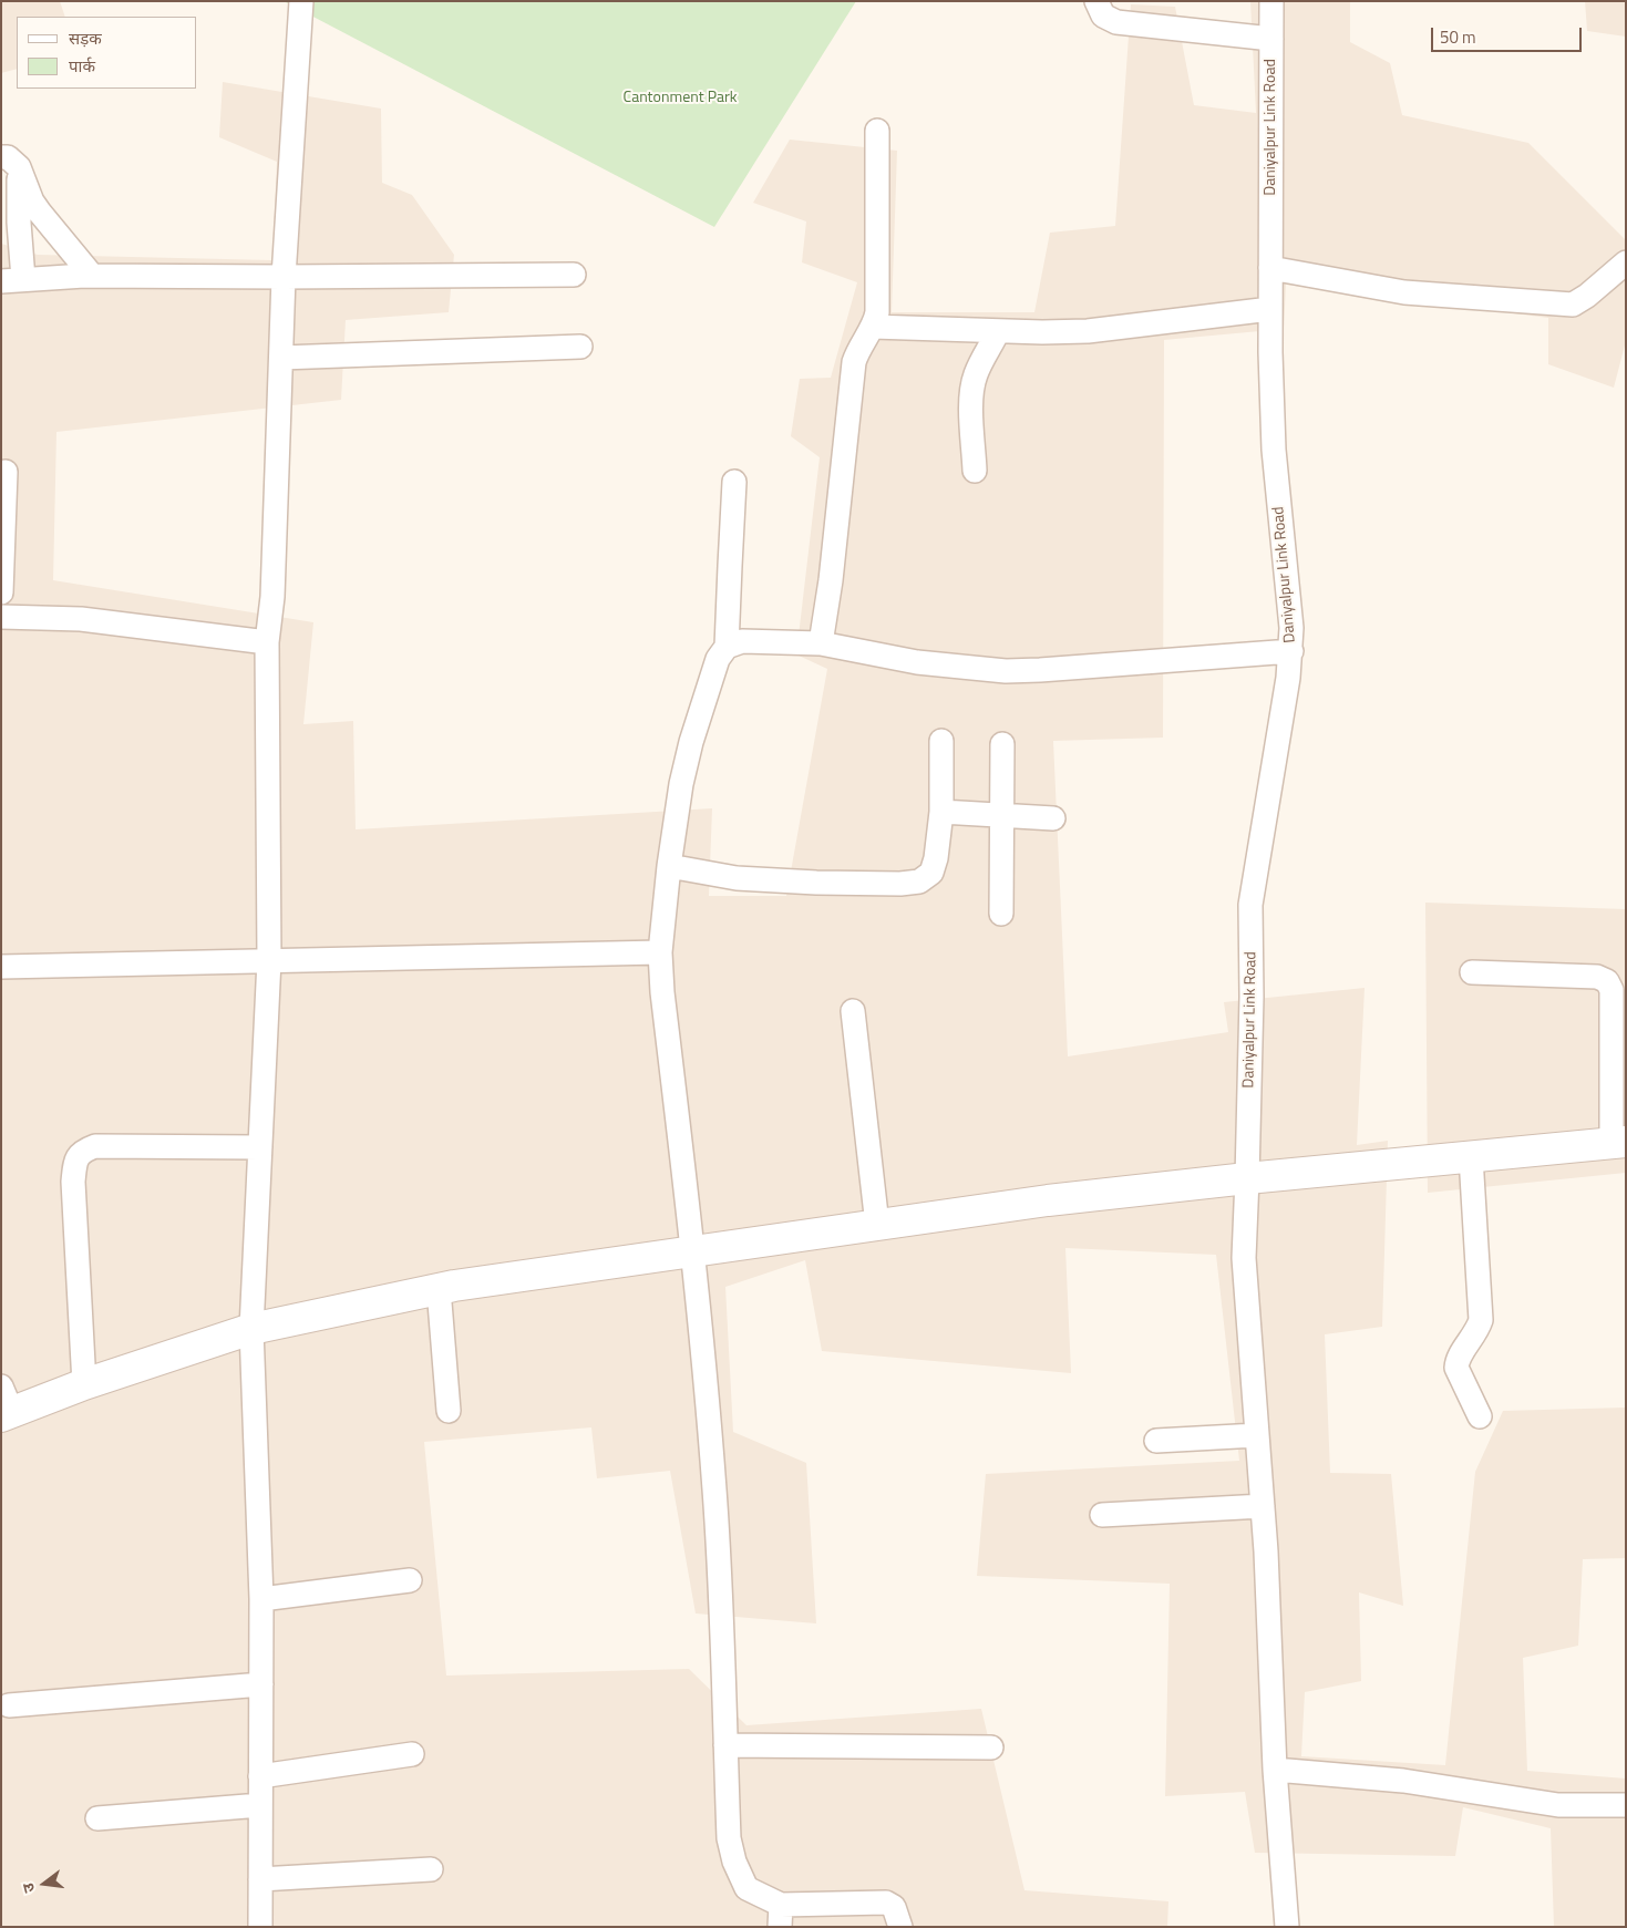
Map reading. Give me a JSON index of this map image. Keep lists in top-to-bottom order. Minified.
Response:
{"streets":{"street":["Daniyalpur Link Road"]},"parks":["Cantonment Park"],"legend":["सड़क","पार्क"],"scale_bar":"50 m","north":"left"}
